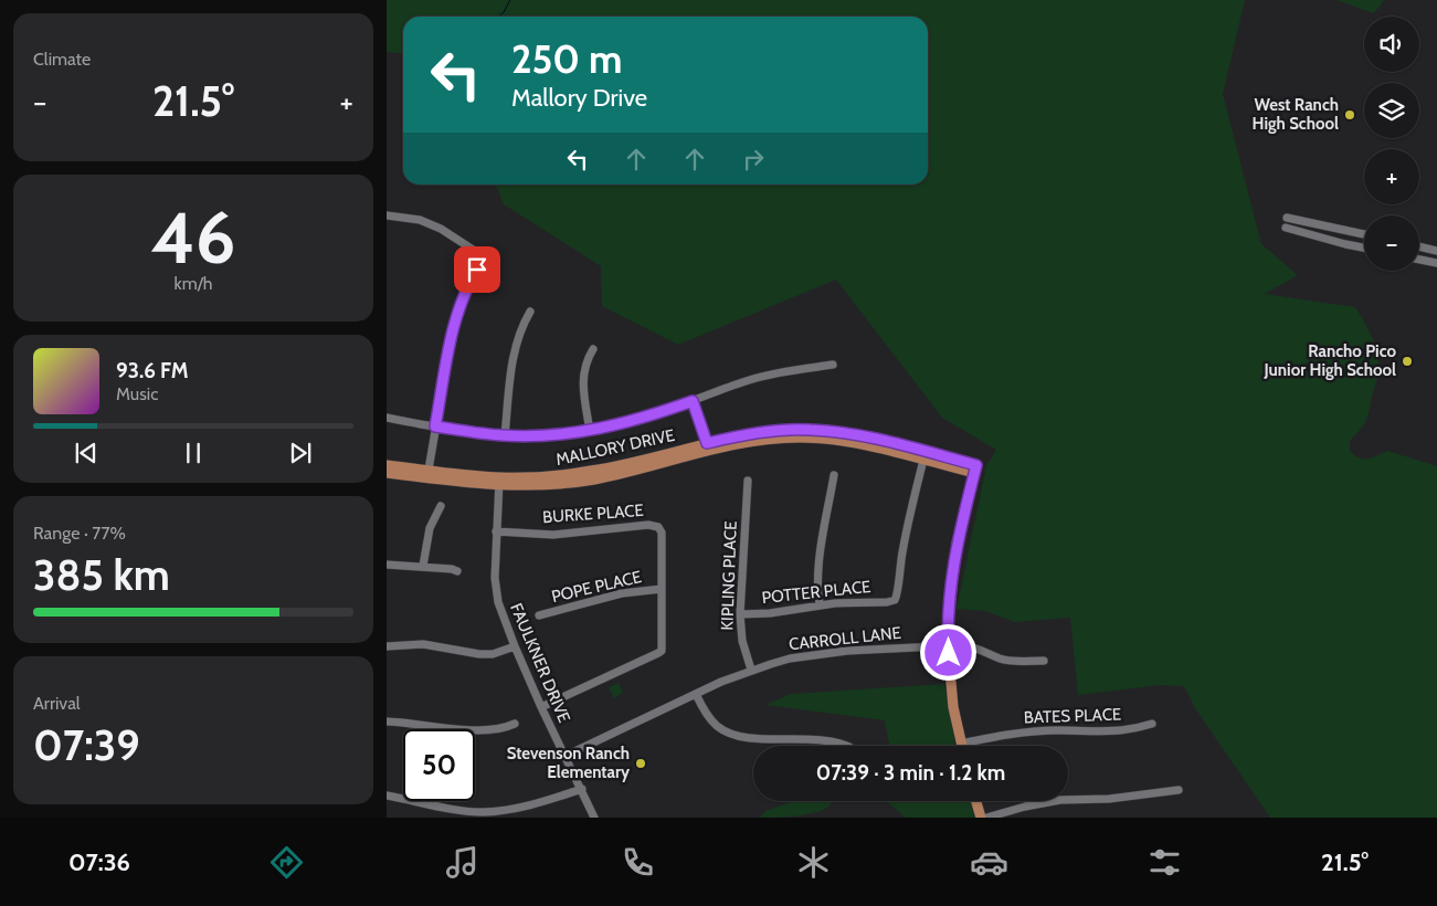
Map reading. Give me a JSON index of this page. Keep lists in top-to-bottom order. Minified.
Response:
{"streets":{"main road":["MALLORY DRIVE"],"street":["BURKE PLACE","KIPLING PLACE","POPE PLACE","POTTER PLACE","CARROLL LANE","FAULKNER DRIVE","BATES PLACE"]},"crossings":[["MALLORY DRIVE","POTTER PLACE"],["MALLORY DRIVE","CARROLL LANE"],["MALLORY DRIVE","FAULKNER DRIVE"],["BURKE PLACE","POPE PLACE"],["BURKE PLACE","FAULKNER DRIVE"],["KIPLING PLACE","POTTER PLACE"],["KIPLING PLACE","CARROLL LANE"],["CARROLL LANE","FAULKNER DRIVE"]],"places":["West Ranch High School","Rancho Pico Junior High School","Stevenson Ranch Elementary"],"page":{"tile":["Climate",["46","km/h"],["Range · 77%","385 km"],["Arrival","07:39"]],"map_buttons":["+","−"],"turn":["250 m","Mallory Drive"],"heat":["−","21.5°","+"],"song":["93.6 FM","Music"],"limit":"50","trip":"07:39 · 3 min · 1.2 km","tabs":["07:36","21.5°"]}}
